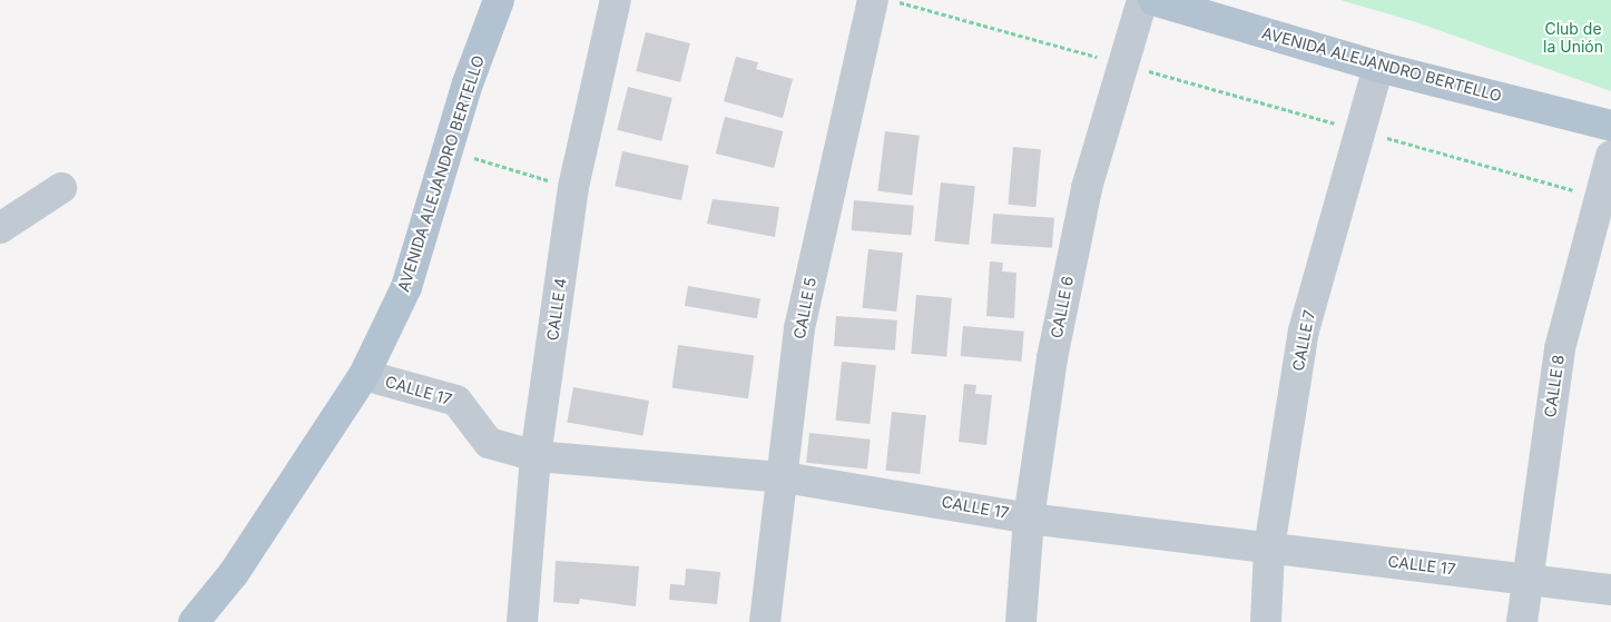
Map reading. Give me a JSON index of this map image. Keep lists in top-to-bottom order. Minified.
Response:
{"streets":{"main road":["AVENIDA ALEJANDRO BERTELLO"],"street":["CALLE 6","CALLE 5","CALLE 4","CALLE 7","CALLE 8","CALLE 17"]},"crossings":[["AVENIDA ALEJANDRO BERTELLO","CALLE 7"],["AVENIDA ALEJANDRO BERTELLO","CALLE 17"],["CALLE 6","CALLE 17"],["CALLE 5","CALLE 17"],["CALLE 4","CALLE 17"],["CALLE 7","CALLE 17"],["CALLE 8","CALLE 17"]],"parks":["Club de la Unión"]}
